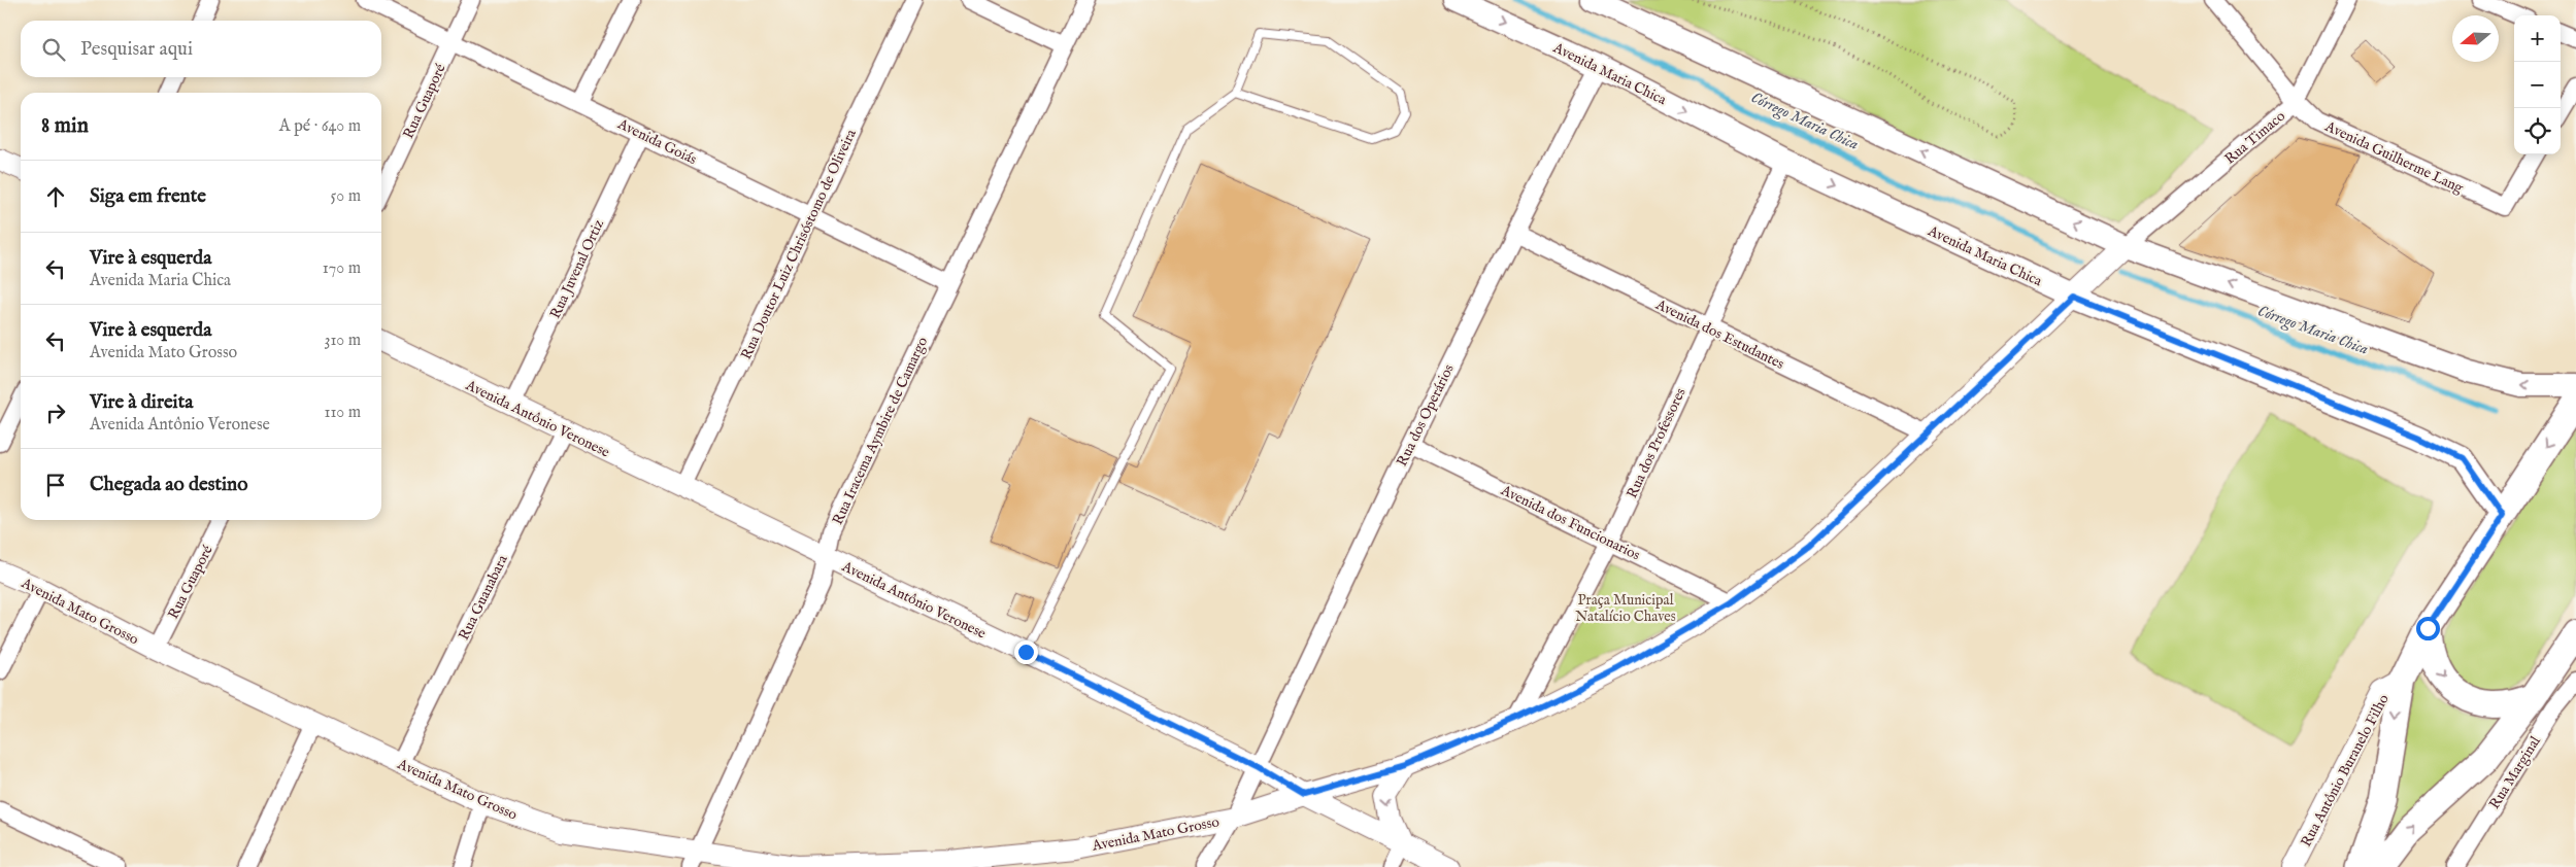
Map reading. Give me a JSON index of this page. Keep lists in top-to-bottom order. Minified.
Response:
{"streets":{"main road":["Avenida Maria Chica"],"street":["Rua Guaporé","Rua Timaco","Avenida Goiás","Avenida Guilherme Lang","Rua Doutor Luiz Chrisóstomo de Oliveira","Rua Juvenal Ortiz","Avenida dos Estudantes","Rua dos Operários","Avenida Antônio Veronese","Rua Iracema Aymbire de Camargo","Rua dos Professores","Avenida dos Funcionarios","Rua Guanabara","Avenida Mato Grosso","Rua Antônio Buranelo Filho","Rua Marginal"]},"crossings":[["Avenida Maria Chica","Rua dos Operários"],["Avenida Maria Chica","Rua dos Professores"],["Avenida Maria Chica","Avenida Mato Grosso"],["Rua Guaporé","Avenida Goiás"],["Rua Guaporé","Avenida Mato Grosso"],["Rua Timaco","Avenida Guilherme Lang"],["Rua Timaco","Avenida Mato Grosso"],["Avenida Goiás","Rua Doutor Luiz Chrisóstomo de Oliveira"],["Avenida Goiás","Rua Juvenal Ortiz"],["Avenida Goiás","Rua Iracema Aymbire de Camargo"],["Rua Doutor Luiz Chrisóstomo de Oliveira","Avenida Antônio Veronese"],["Rua Juvenal Ortiz","Avenida Antônio Veronese"],["Avenida dos Estudantes","Rua dos Operários"],["Avenida dos Estudantes","Rua dos Professores"],["Avenida dos Estudantes","Avenida Mato Grosso"],["Rua dos Operários","Avenida Antônio Veronese"],["Rua dos Operários","Avenida dos Funcionarios"],["Rua dos Operários","Avenida Mato Grosso"],["Avenida Antônio Veronese","Rua Iracema Aymbire de Camargo"],["Avenida Antônio Veronese","Rua Guanabara"],["Avenida Antônio Veronese","Avenida Mato Grosso"],["Rua Iracema Aymbire de Camargo","Avenida Mato Grosso"],["Rua dos Professores","Avenida dos Funcionarios"],["Rua dos Professores","Avenida Mato Grosso"],["Avenida dos Funcionarios","Avenida Mato Grosso"],["Rua Guanabara","Avenida Mato Grosso"]],"water":["Córrego Maria Chica"],"parks":["Praça Municipal Natalício Chaves"],"north":"left","page":{"map_buttons":["+","−"],"search":"Pesquisar aqui","heading":["8 min","A pé · 640 m"],"list":[["Siga em frente","50 m"],["Vire à esquerda","Avenida Maria Chica","170 m"],["Vire à esquerda","Avenida Mato Grosso","310 m"],["Vire à direita","Avenida Antônio Veronese","110 m"],"Chegada ao destino"]}}
